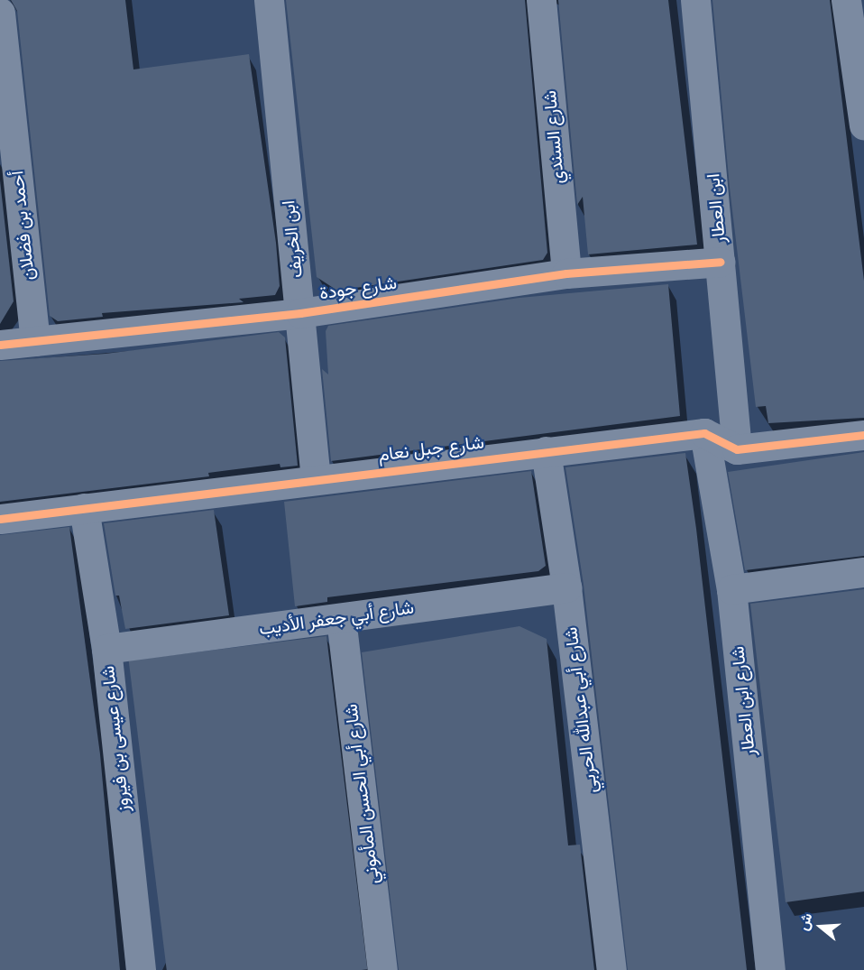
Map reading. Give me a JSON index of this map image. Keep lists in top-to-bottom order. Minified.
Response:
{"streets":{"street":["شارع السندي","ابن العطار","أحمد بن فضلان","ابن الخريف","شارع جودة","شارع جبل نعام","شارع أبي جعفر الأديب","شارع ابن العطار","شارع أبي عبدالله الحربي","شارع عيسى بن فيروز","شارع أبي الحسن المأموني"]},"crossings":[["شارع السندي","شارع جودة"],["ابن العطار","شارع جودة"],["أحمد بن فضلان","شارع جودة"],["ابن الخريف","شارع جودة"],["ابن الخريف","شارع جبل نعام"],["شارع جبل نعام","شارع ابن العطار"],["شارع جبل نعام","شارع أبي عبدالله الحربي"],["شارع جبل نعام","شارع عيسى بن فيروز"],["شارع أبي جعفر الأديب","شارع أبي عبدالله الحربي"],["شارع أبي جعفر الأديب","شارع عيسى بن فيروز"],["شارع أبي جعفر الأديب","شارع أبي الحسن المأموني"]],"north":"left"}
